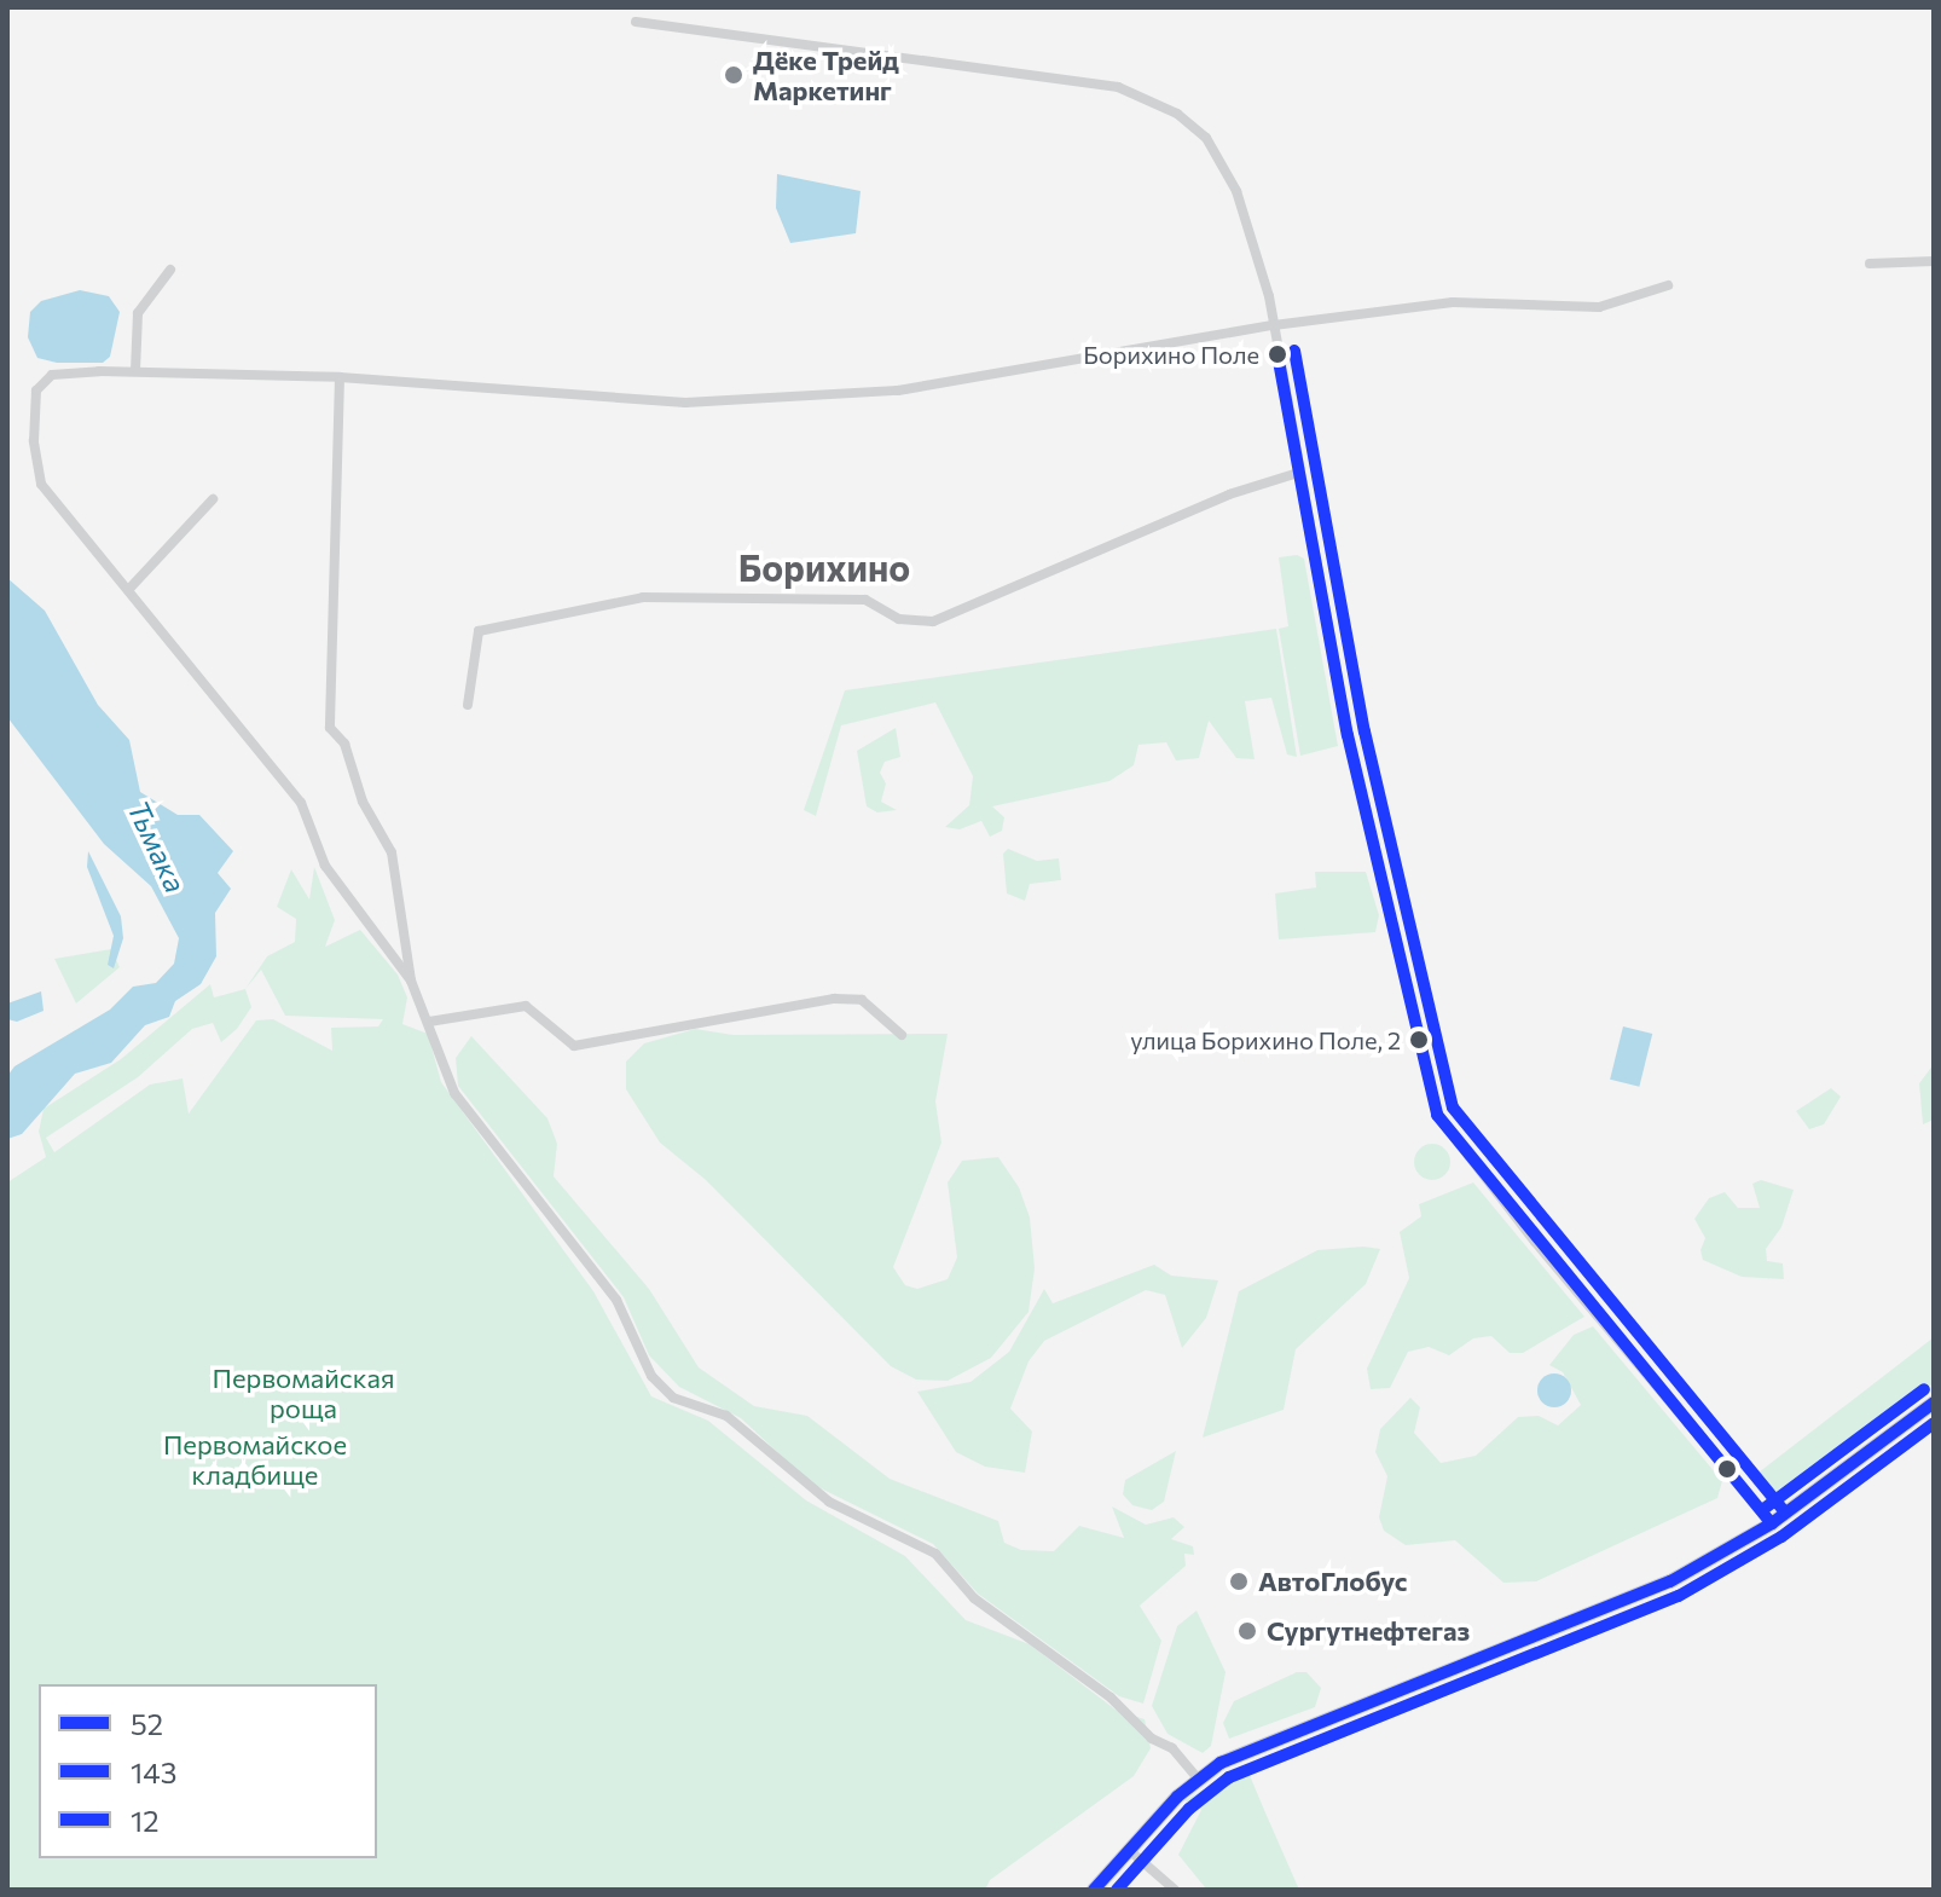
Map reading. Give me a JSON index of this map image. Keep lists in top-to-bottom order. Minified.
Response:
{"districts":["Борихино"],"water":["Тьмака"],"parks":["Первомайская роща","Первомайское кладбище"],"places":["Дёке Трейд Маркетинг","Борихино Поле","улица Борихино Поле, 2","АвтоГлобус","Сургутнефтегаз"],"lines":["transit line 12","transit line 52","transit line 143"],"legend":["52","143","12"]}
